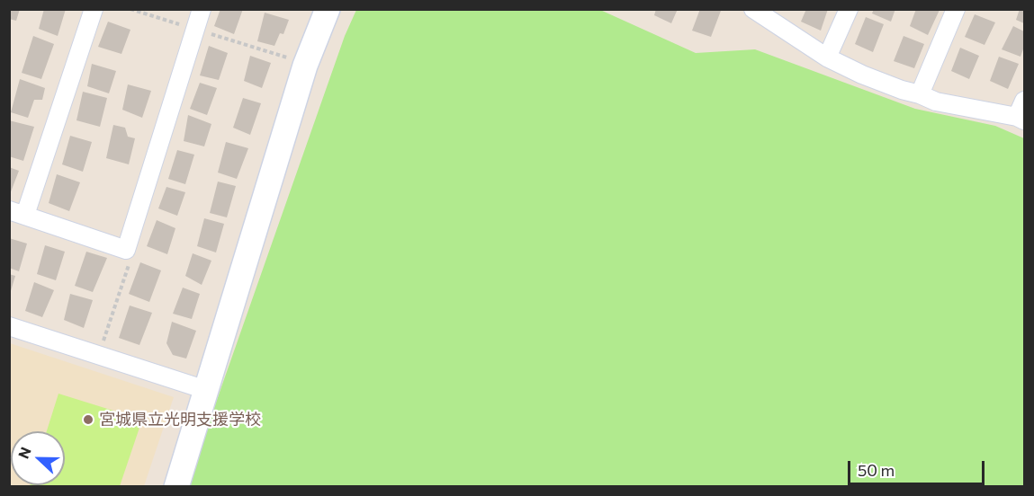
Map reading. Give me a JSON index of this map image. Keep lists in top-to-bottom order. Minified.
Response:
{"places":["宮城県立光明支援学校"],"scale_bar":"50 m","north":"left"}
